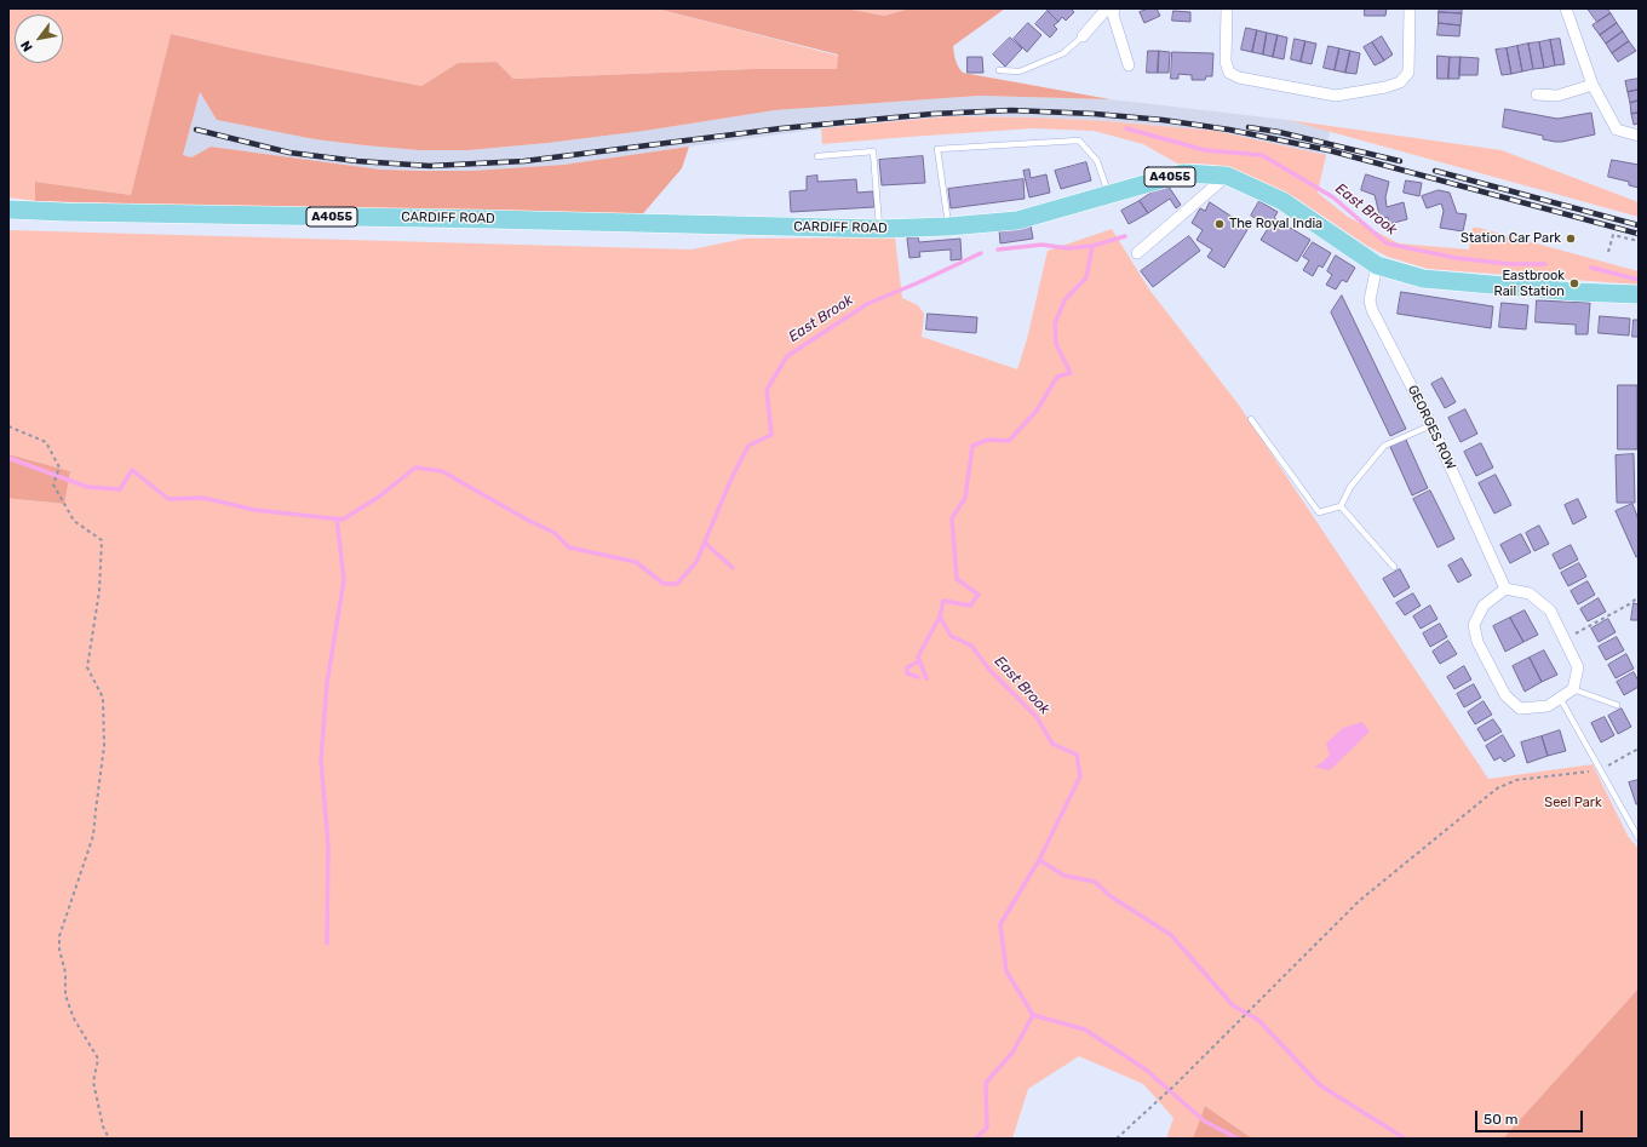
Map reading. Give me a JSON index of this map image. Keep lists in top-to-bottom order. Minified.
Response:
{"streets":{"main road":["A4055","CARDIFF ROAD"],"street":["GEORGES ROW"]},"crossings":[["CARDIFF ROAD","GEORGES ROW"]],"water":["East Brook"],"parks":["Seel Park"],"places":["The Royal India","Station Car Park","Eastbrook Rail Station"],"scale_bar":"50 m","north":"bottom left"}
